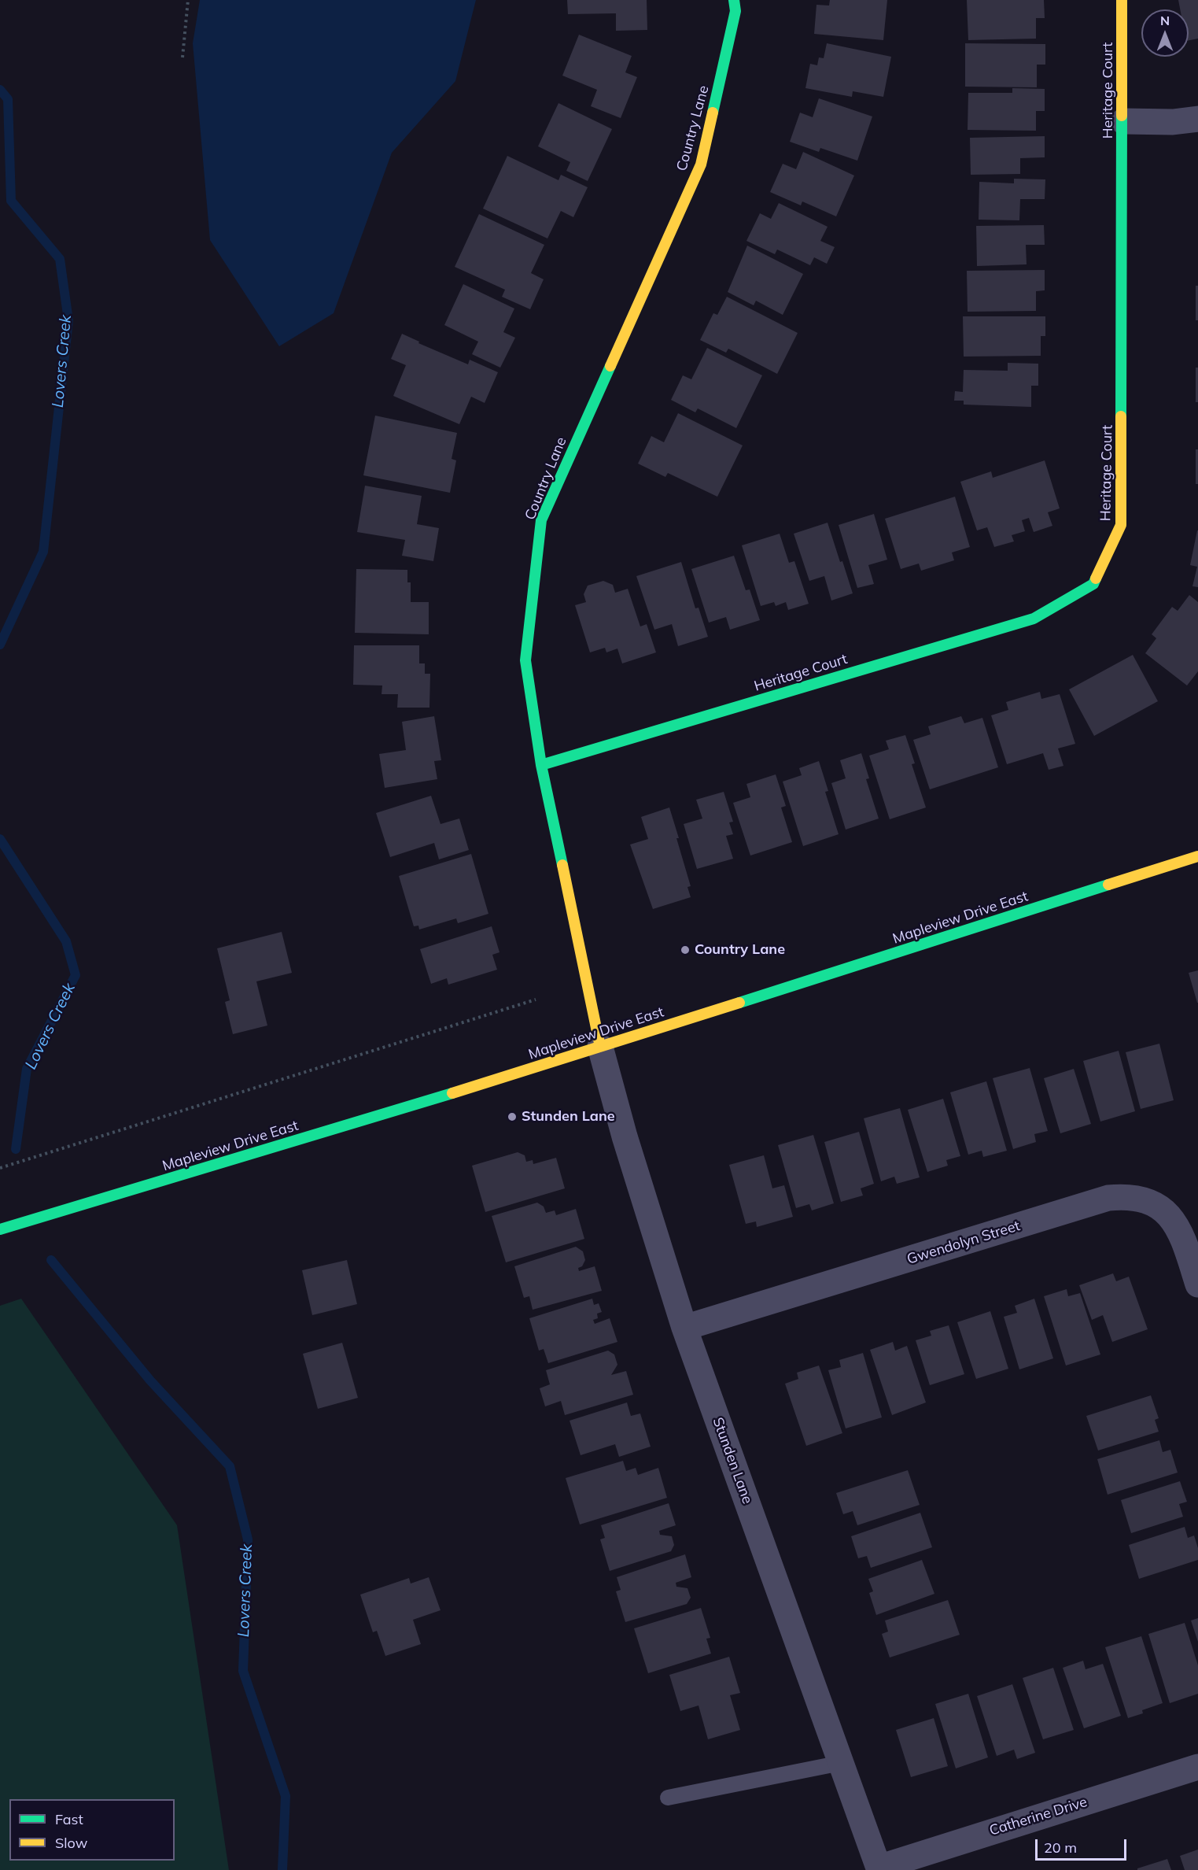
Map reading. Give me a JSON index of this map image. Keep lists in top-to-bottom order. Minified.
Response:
{"streets":{"street":["Heritage Court","Country Lane","Mapleview Drive East","Gwendolyn Street","Stunden Lane","Catherine Drive"]},"crossings":[["Heritage Court","Country Lane"],["Country Lane","Mapleview Drive East"],["Country Lane","Stunden Lane"],["Mapleview Drive East","Stunden Lane"],["Gwendolyn Street","Stunden Lane"],["Stunden Lane","Catherine Drive"]],"water":["Lovers Creek"],"places":["Country Lane","Stunden Lane"],"legend":["Fast","Slow"],"scale_bar":"20 m","north":"top"}
